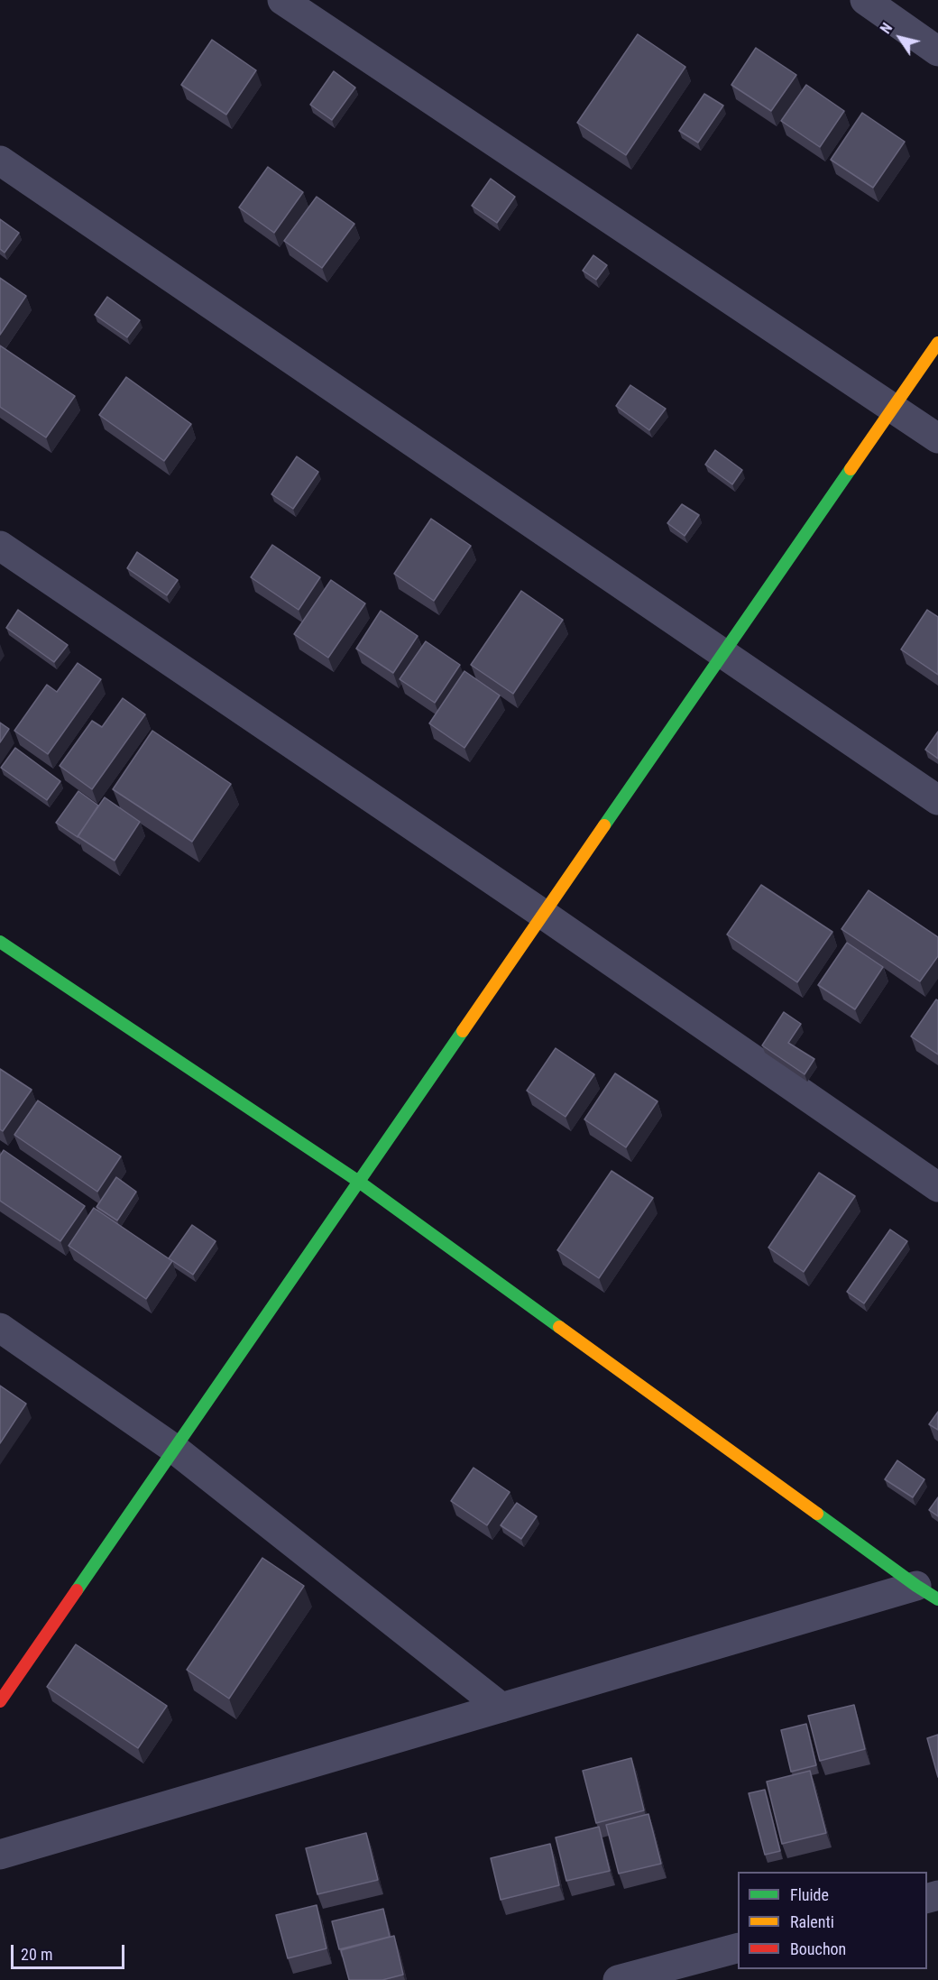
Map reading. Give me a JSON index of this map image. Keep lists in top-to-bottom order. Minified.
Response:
{"legend":["Fluide","Ralenti","Bouchon"],"scale_bar":"20 m","north":"top left"}
